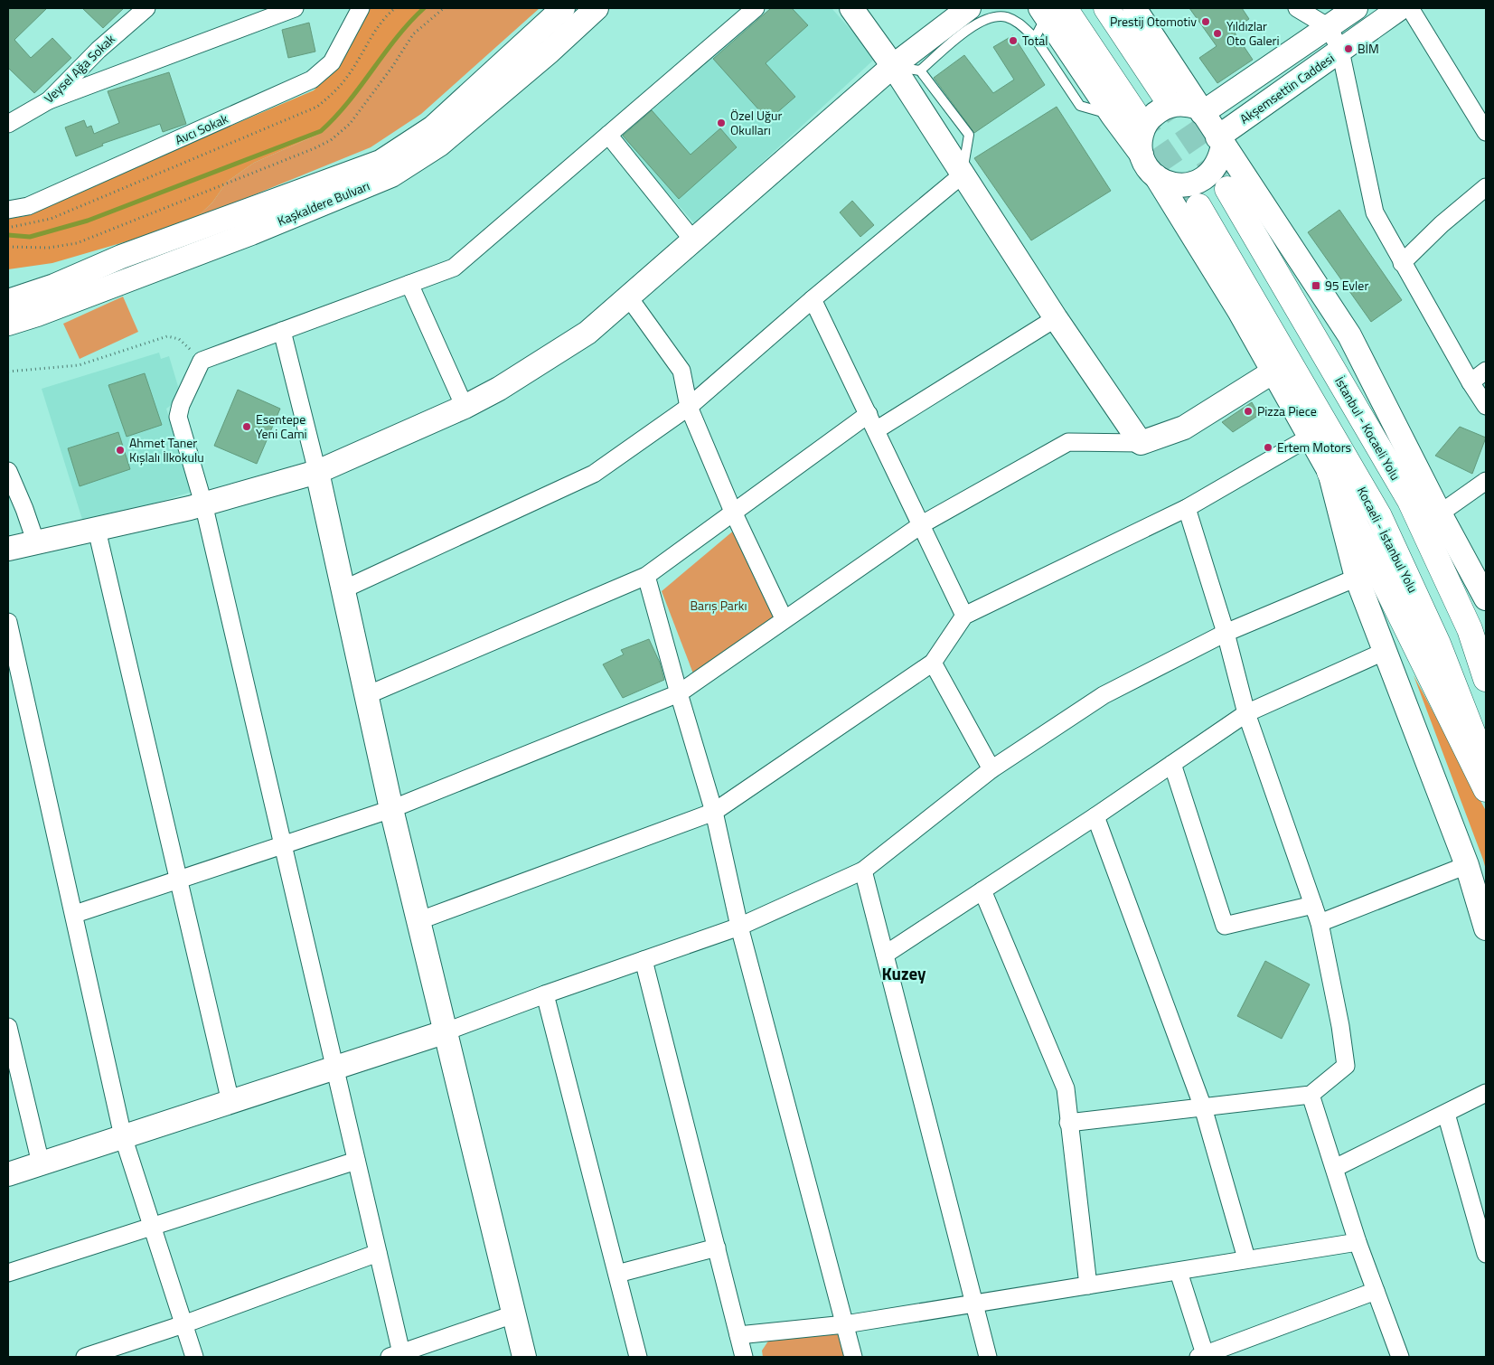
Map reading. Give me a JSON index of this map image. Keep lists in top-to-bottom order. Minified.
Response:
{"streets":{"highway":["İstanbul - Kocaeli Yolu","Kocaeli - İstanbul Yolu"],"main road":["Akşemsettin Caddesi","Kaşkaldere Bulvarı"],"street":["Veysel Ağa Sokak","Avcı Sokak"]},"districts":["Kuzey"],"parks":["Barış Parkı"],"places":{"other":["Prestij Otomotiv","Yıldızlar Oto Galeri","Total","BİM","Özel Uğur Okulları","Pizza Piece","Esentepe Yeni Cami","Ertem Motors","Ahmet Taner Kışlalı İlkokulu"],"transit":["95 Evler"]}}
